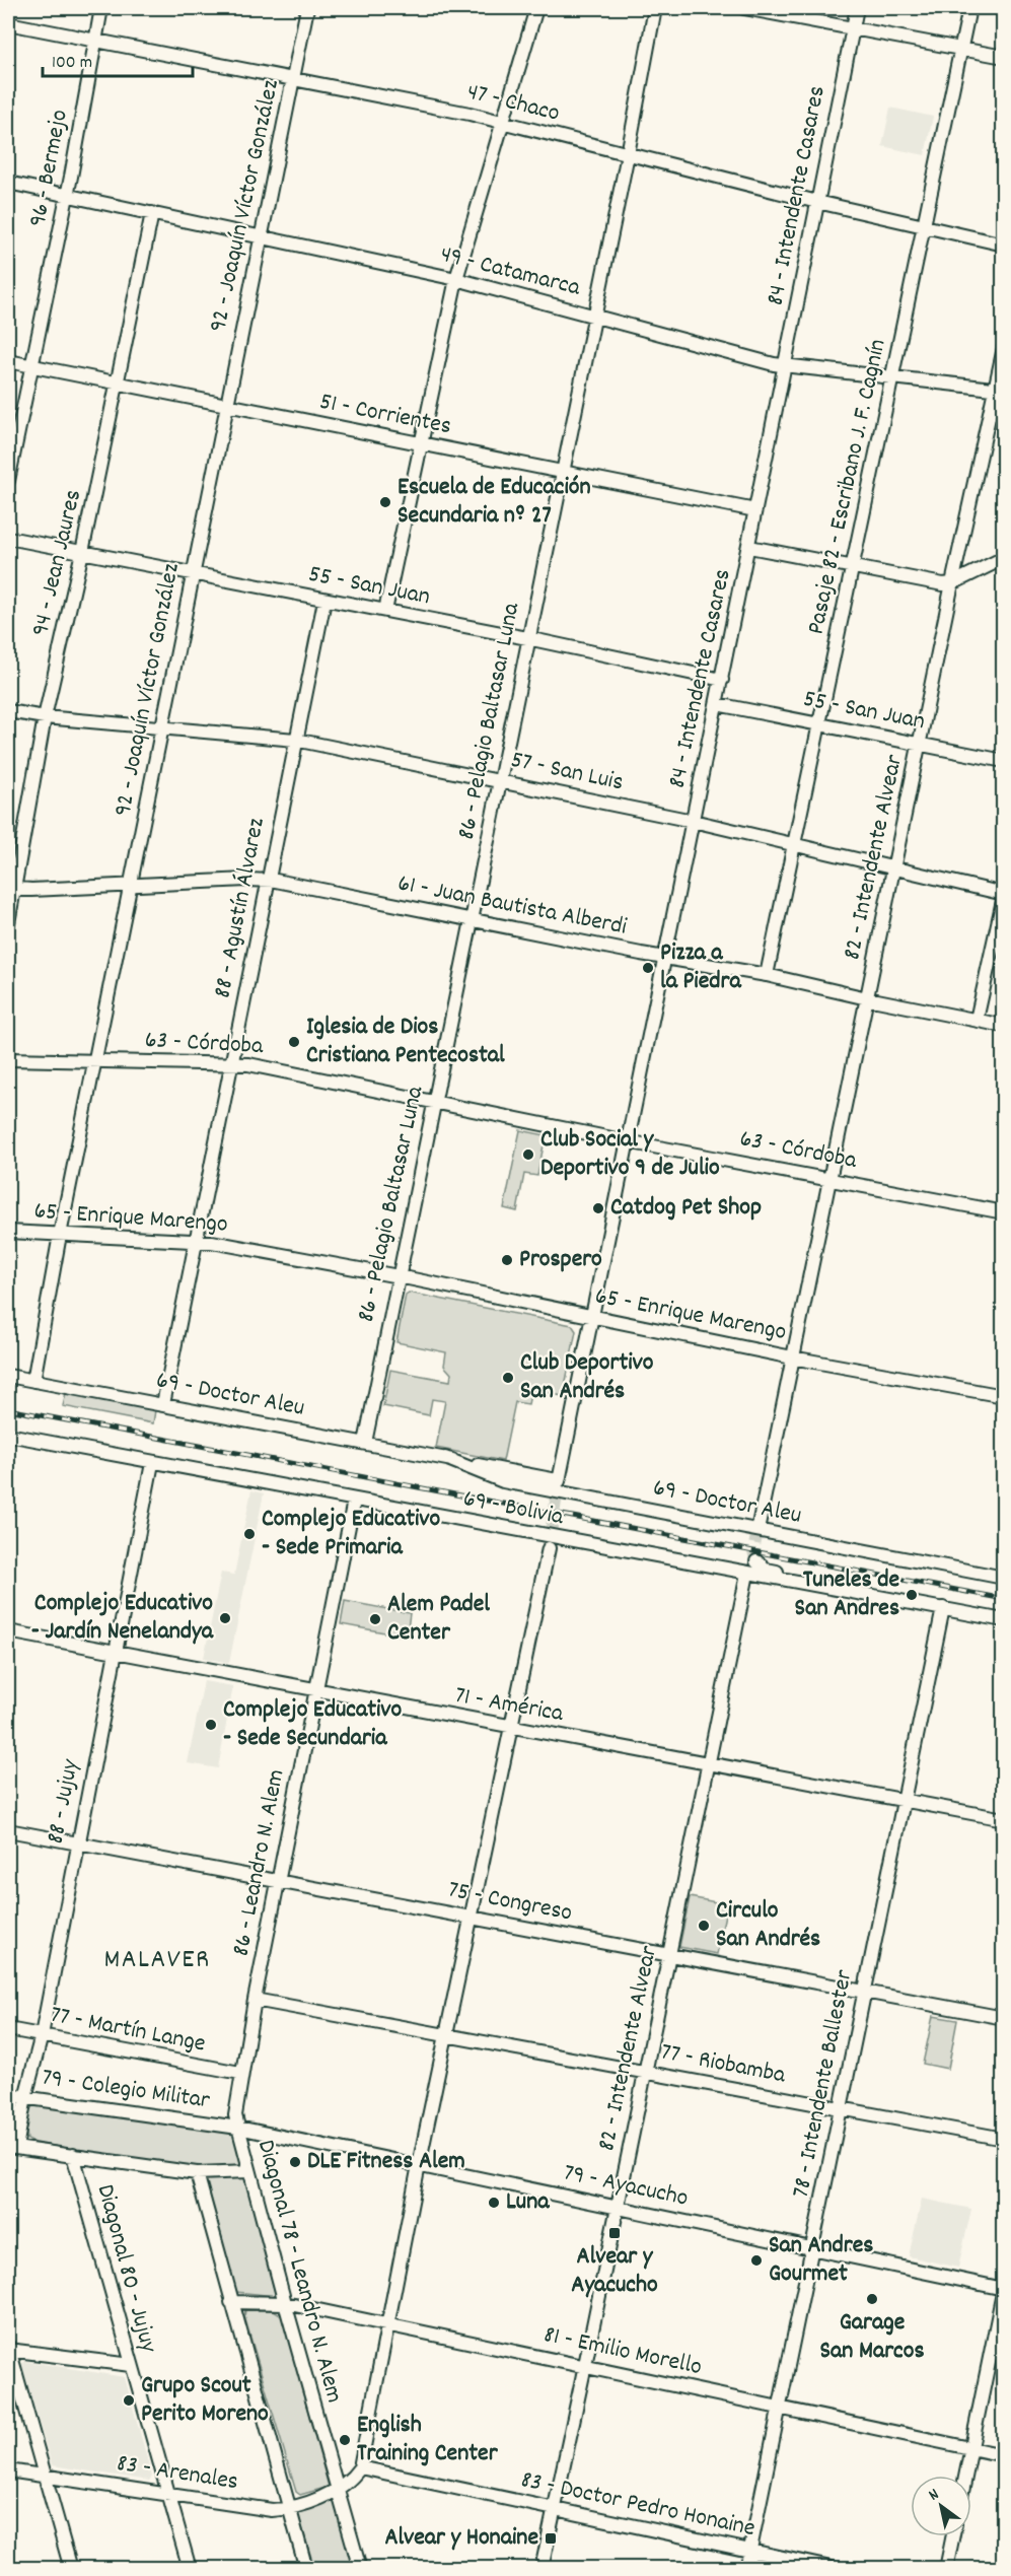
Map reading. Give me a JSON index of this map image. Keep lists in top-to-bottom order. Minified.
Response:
{"streets":{"street":["47 - Chaco","96 - Bermejo","84 - Intendente Casares","92 - Joaquín Víctor González","49 - Catamarca","51 - Corrientes","Pasaje 82 - Escribano J. F. Cagnín","94 - Jean Jaures","55 - San Juan","86 - Pelagio Baltasar Luna","57 - San Luis","82 - Intendente Alvear","61 - Juan Bautista Alberdi","88 - Agustín Álvarez","63 - Córdoba","65 - Enrique Marengo","69 - Doctor Aleu","69 - Bolivia","71 - América","88 - Jujuy","86 - Leandro N. Alem","75 - Congreso","77 - Martín Lange","77 - Riobamba","78 - Intendente Ballester","79 - Colegio Militar","79 - Ayacucho","Diagonal 80 - Jujuy","Diagonal 78 - Leandro N. Alem","81 - Emilio Morello","83 - Arenales","83 - Doctor Pedro Honaine"]},"crossings":[["47 - Chaco","96 - Bermejo"],["47 - Chaco","84 - Intendente Casares"],["47 - Chaco","92 - Joaquín Víctor González"],["47 - Chaco","Pasaje 82 - Escribano J. F. Cagnín"],["47 - Chaco","86 - Pelagio Baltasar Luna"],["96 - Bermejo","49 - Catamarca"],["96 - Bermejo","51 - Corrientes"],["84 - Intendente Casares","49 - Catamarca"],["84 - Intendente Casares","51 - Corrientes"],["84 - Intendente Casares","55 - San Juan"],["84 - Intendente Casares","57 - San Luis"],["84 - Intendente Casares","61 - Juan Bautista Alberdi"],["84 - Intendente Casares","63 - Córdoba"],["84 - Intendente Casares","65 - Enrique Marengo"],["84 - Intendente Casares","69 - Doctor Aleu"],["92 - Joaquín Víctor González","49 - Catamarca"],["92 - Joaquín Víctor González","51 - Corrientes"],["92 - Joaquín Víctor González","55 - San Juan"],["92 - Joaquín Víctor González","57 - San Luis"],["92 - Joaquín Víctor González","61 - Juan Bautista Alberdi"],["92 - Joaquín Víctor González","63 - Córdoba"],["92 - Joaquín Víctor González","65 - Enrique Marengo"],["92 - Joaquín Víctor González","69 - Doctor Aleu"],["49 - Catamarca","Pasaje 82 - Escribano J. F. Cagnín"],["49 - Catamarca","94 - Jean Jaures"],["49 - Catamarca","86 - Pelagio Baltasar Luna"],["49 - Catamarca","82 - Intendente Alvear"],["51 - Corrientes","94 - Jean Jaures"],["51 - Corrientes","86 - Pelagio Baltasar Luna"],["Pasaje 82 - Escribano J. F. Cagnín","55 - San Juan"],["Pasaje 82 - Escribano J. F. Cagnín","57 - San Luis"],["Pasaje 82 - Escribano J. F. Cagnín","61 - Juan Bautista Alberdi"],["94 - Jean Jaures","55 - San Juan"],["94 - Jean Jaures","57 - San Luis"],["94 - Jean Jaures","61 - Juan Bautista Alberdi"],["55 - San Juan","86 - Pelagio Baltasar Luna"],["55 - San Juan","82 - Intendente Alvear"],["55 - San Juan","88 - Agustín Álvarez"],["86 - Pelagio Baltasar Luna","57 - San Luis"],["86 - Pelagio Baltasar Luna","61 - Juan Bautista Alberdi"],["86 - Pelagio Baltasar Luna","63 - Córdoba"],["86 - Pelagio Baltasar Luna","65 - Enrique Marengo"],["86 - Pelagio Baltasar Luna","69 - Doctor Aleu"],["57 - San Luis","82 - Intendente Alvear"],["57 - San Luis","88 - Agustín Álvarez"],["82 - Intendente Alvear","61 - Juan Bautista Alberdi"],["82 - Intendente Alvear","63 - Córdoba"],["82 - Intendente Alvear","65 - Enrique Marengo"],["82 - Intendente Alvear","69 - Doctor Aleu"],["82 - Intendente Alvear","69 - Bolivia"],["82 - Intendente Alvear","71 - América"],["82 - Intendente Alvear","75 - Congreso"],["82 - Intendente Alvear","77 - Riobamba"],["82 - Intendente Alvear","79 - Ayacucho"],["82 - Intendente Alvear","81 - Emilio Morello"],["82 - Intendente Alvear","83 - Doctor Pedro Honaine"],["61 - Juan Bautista Alberdi","88 - Agustín Álvarez"],["88 - Agustín Álvarez","63 - Córdoba"],["88 - Agustín Álvarez","65 - Enrique Marengo"],["88 - Agustín Álvarez","69 - Doctor Aleu"],["69 - Bolivia","88 - Jujuy"],["69 - Bolivia","86 - Leandro N. Alem"],["69 - Bolivia","78 - Intendente Ballester"],["71 - América","88 - Jujuy"],["71 - América","86 - Leandro N. Alem"],["71 - América","78 - Intendente Ballester"],["88 - Jujuy","75 - Congreso"],["88 - Jujuy","77 - Martín Lange"],["88 - Jujuy","79 - Colegio Militar"],["86 - Leandro N. Alem","75 - Congreso"],["86 - Leandro N. Alem","77 - Martín Lange"],["86 - Leandro N. Alem","77 - Riobamba"],["86 - Leandro N. Alem","79 - Colegio Militar"],["86 - Leandro N. Alem","79 - Ayacucho"],["86 - Leandro N. Alem","Diagonal 78 - Leandro N. Alem"],["75 - Congreso","78 - Intendente Ballester"],["77 - Riobamba","78 - Intendente Ballester"],["78 - Intendente Ballester","79 - Ayacucho"],["78 - Intendente Ballester","81 - Emilio Morello"],["78 - Intendente Ballester","83 - Doctor Pedro Honaine"],["79 - Colegio Militar","79 - Ayacucho"],["79 - Colegio Militar","Diagonal 78 - Leandro N. Alem"],["79 - Ayacucho","Diagonal 78 - Leandro N. Alem"],["Diagonal 80 - Jujuy","83 - Arenales"],["Diagonal 78 - Leandro N. Alem","81 - Emilio Morello"],["Diagonal 78 - Leandro N. Alem","83 - Arenales"]],"districts":["MALAVER"],"places":{"other":["Escuela de Educación Secundaria nº 27","Pizza a la Piedra","Iglesia de Dios Cristiana Pentecostal","Club Social y Deportivo 9 de Julio","Catdog Pet Shop","Prospero","Club Deportivo San Andrés","Complejo Educativo - Sede Primaria","Tuneles de San Andres","Complejo Educativo - Jardín Nenelandya","Alem Padel Center","Complejo Educativo - Sede Secundaria","Circulo San Andrés","DLE Fitness Alem","Luna","San Andres Gourmet","Garage San Marcos","Grupo Scout Perito Moreno","English Training Center"],"transit":["Alvear y Ayacucho","Alvear y Honaine"]},"scale_bar":"100 m","north":"top left"}
